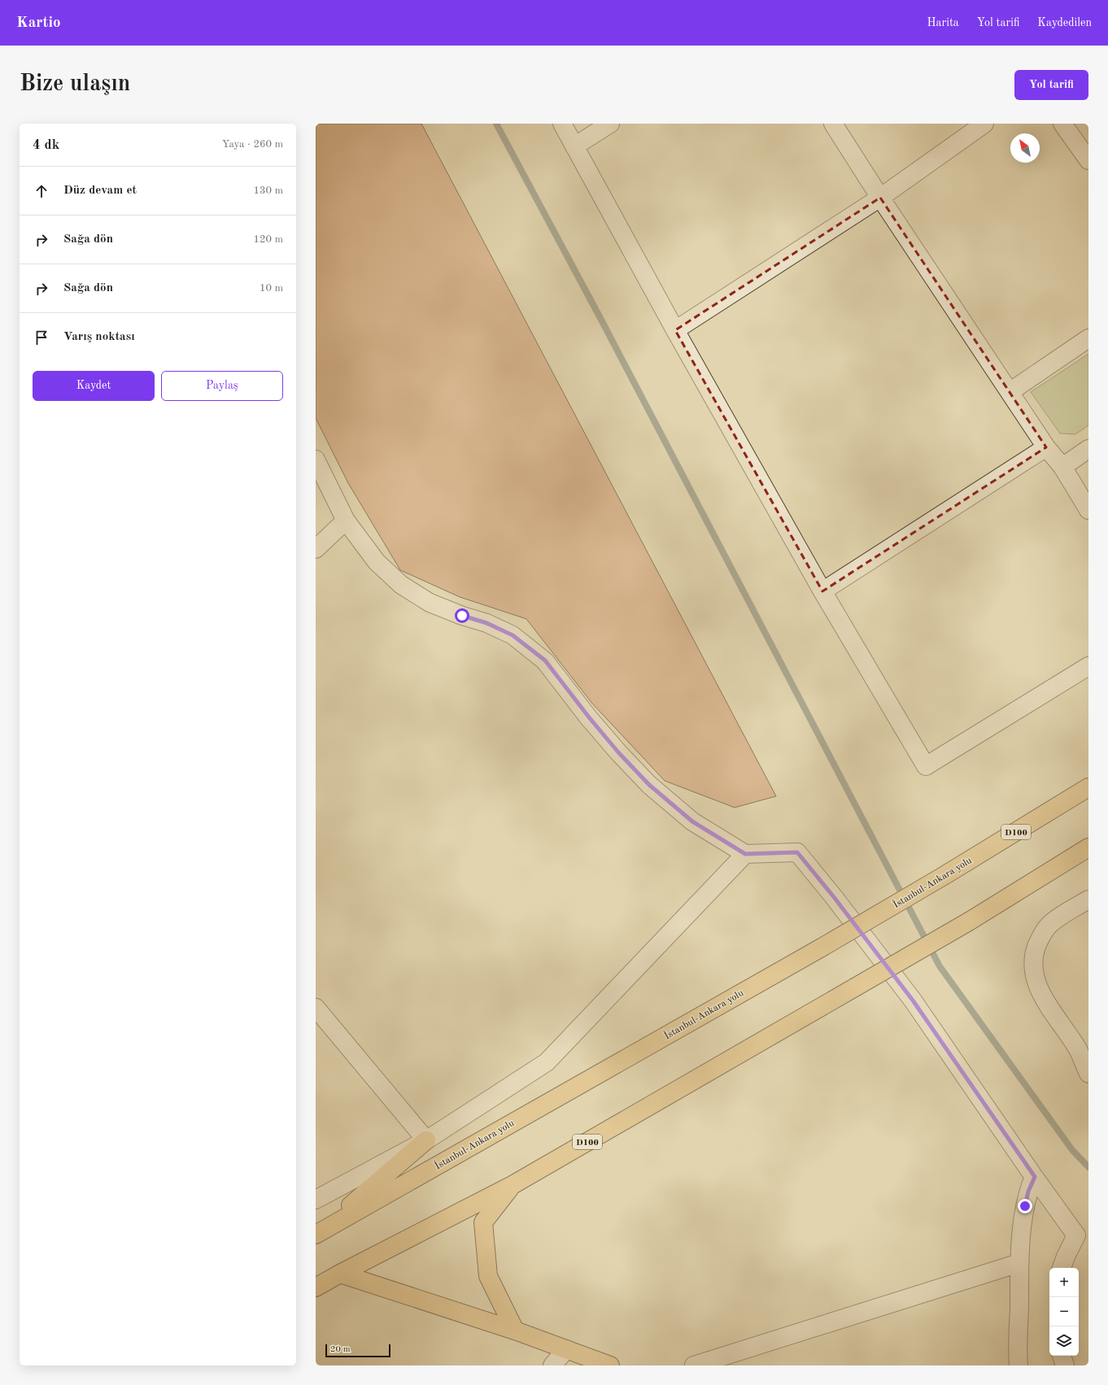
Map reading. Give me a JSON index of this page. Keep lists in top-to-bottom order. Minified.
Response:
{"streets":{"main road":["D100","İstanbul-Ankara yolu"]},"scale_bar":"20 m","north":"top left","page":{"header":"Kartio","nav":["Harita","Yol tarifi","Kaydedilen"],"buttons":["Yol tarifi",["Kaydet","Paylaş"]],"title":"Bize ulaşın","heading":["4 dk","Yaya · 260 m"],"list":[["Düz devam et","130 m"],["Sağa dön","120 m"],["Sağa dön","10 m"],"Varış noktası"],"map_buttons":["+","−"],"scale":"20 m"}}
